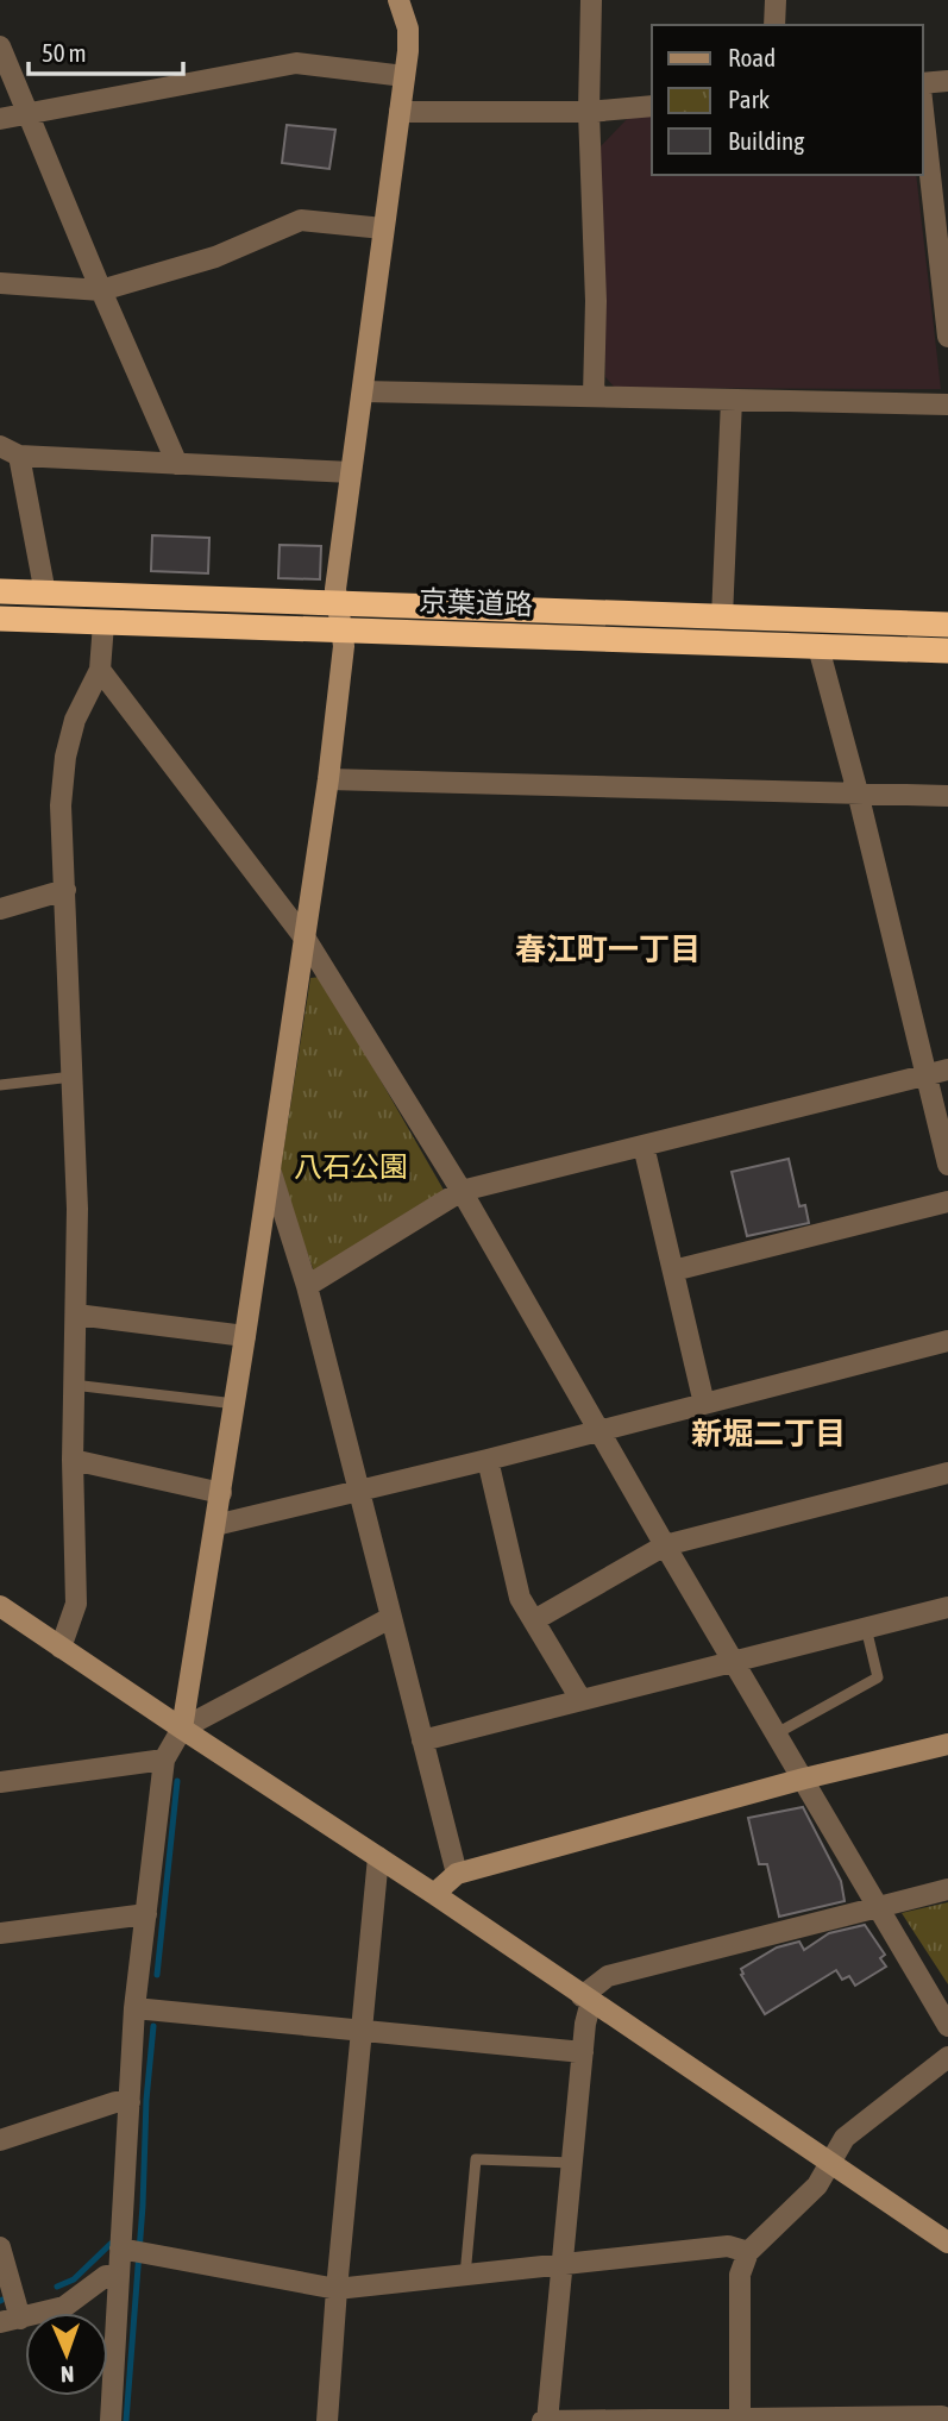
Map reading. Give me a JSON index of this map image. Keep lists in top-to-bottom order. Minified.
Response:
{"streets":{"highway":["京葉道路"]},"districts":["春江町一丁目","新堀二丁目"],"parks":["八石公園"],"legend":["Road","Park","Building"],"scale_bar":"50 m","north":"bottom"}
